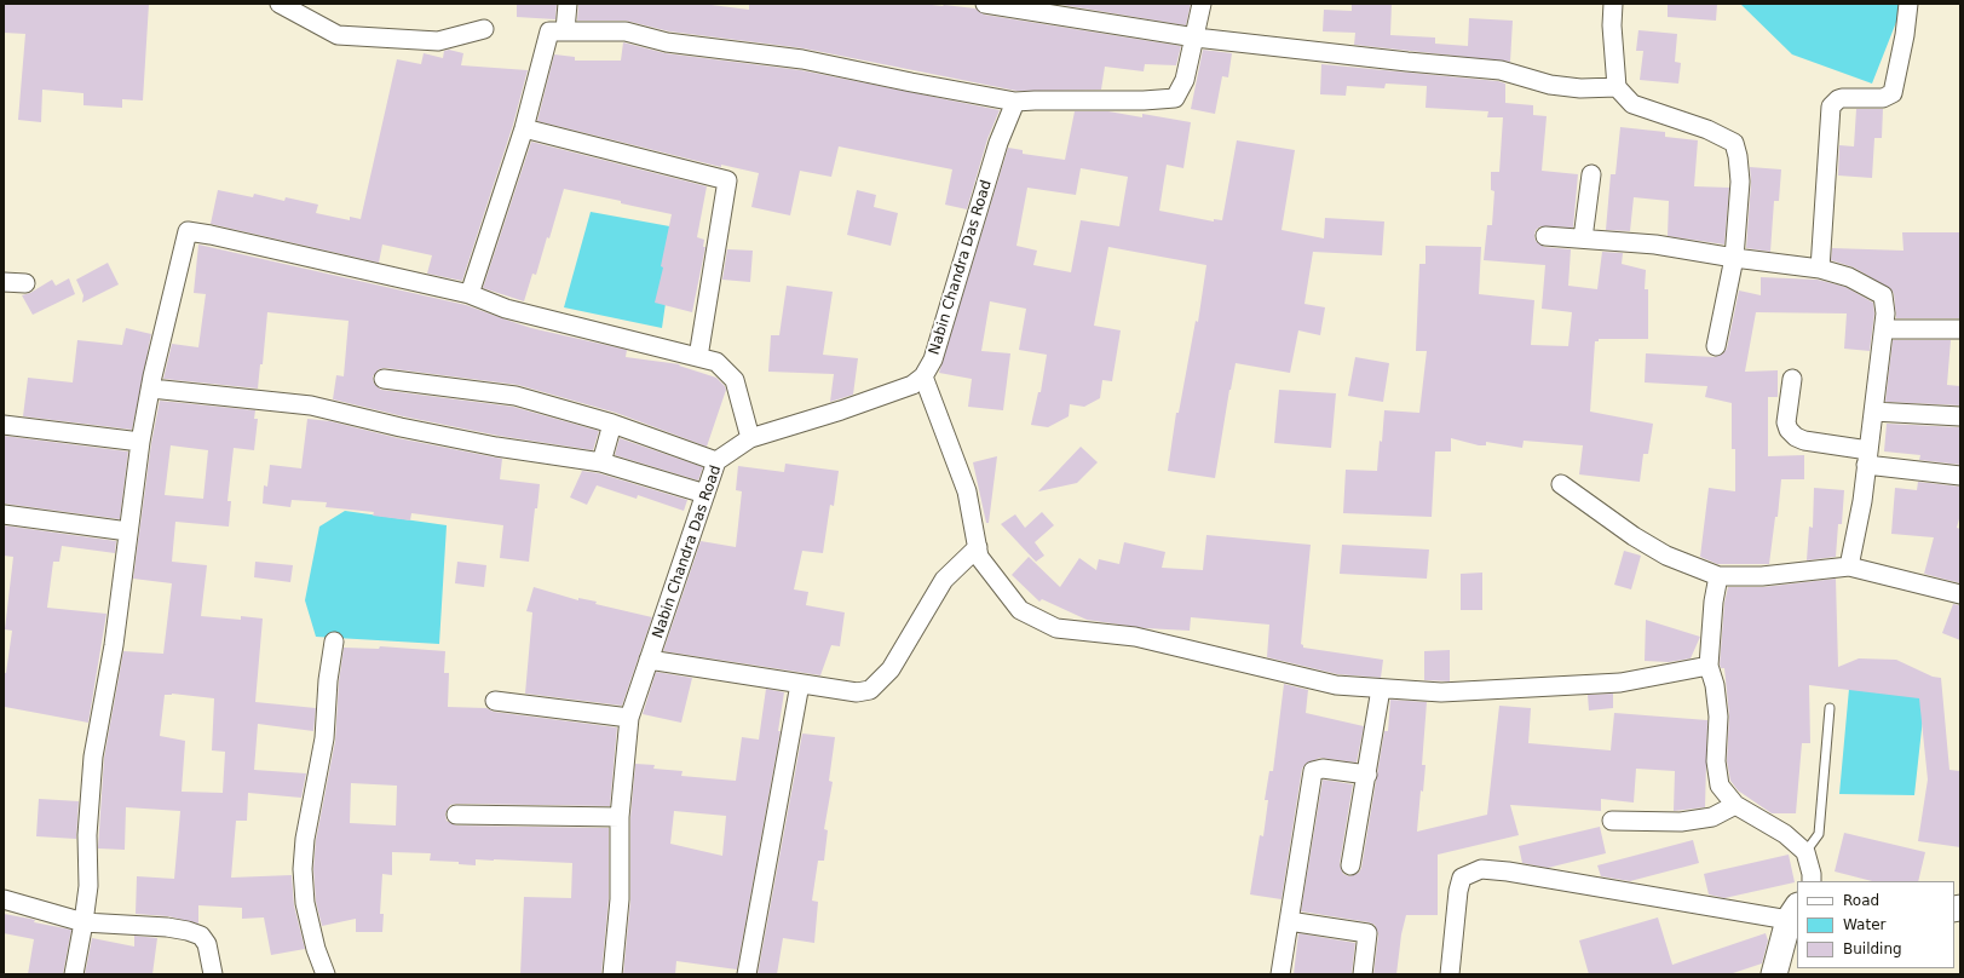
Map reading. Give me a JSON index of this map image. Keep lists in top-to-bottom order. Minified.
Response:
{"streets":{"street":["Nabin Chandra Das Road"]},"legend":["Road","Water","Building"]}
